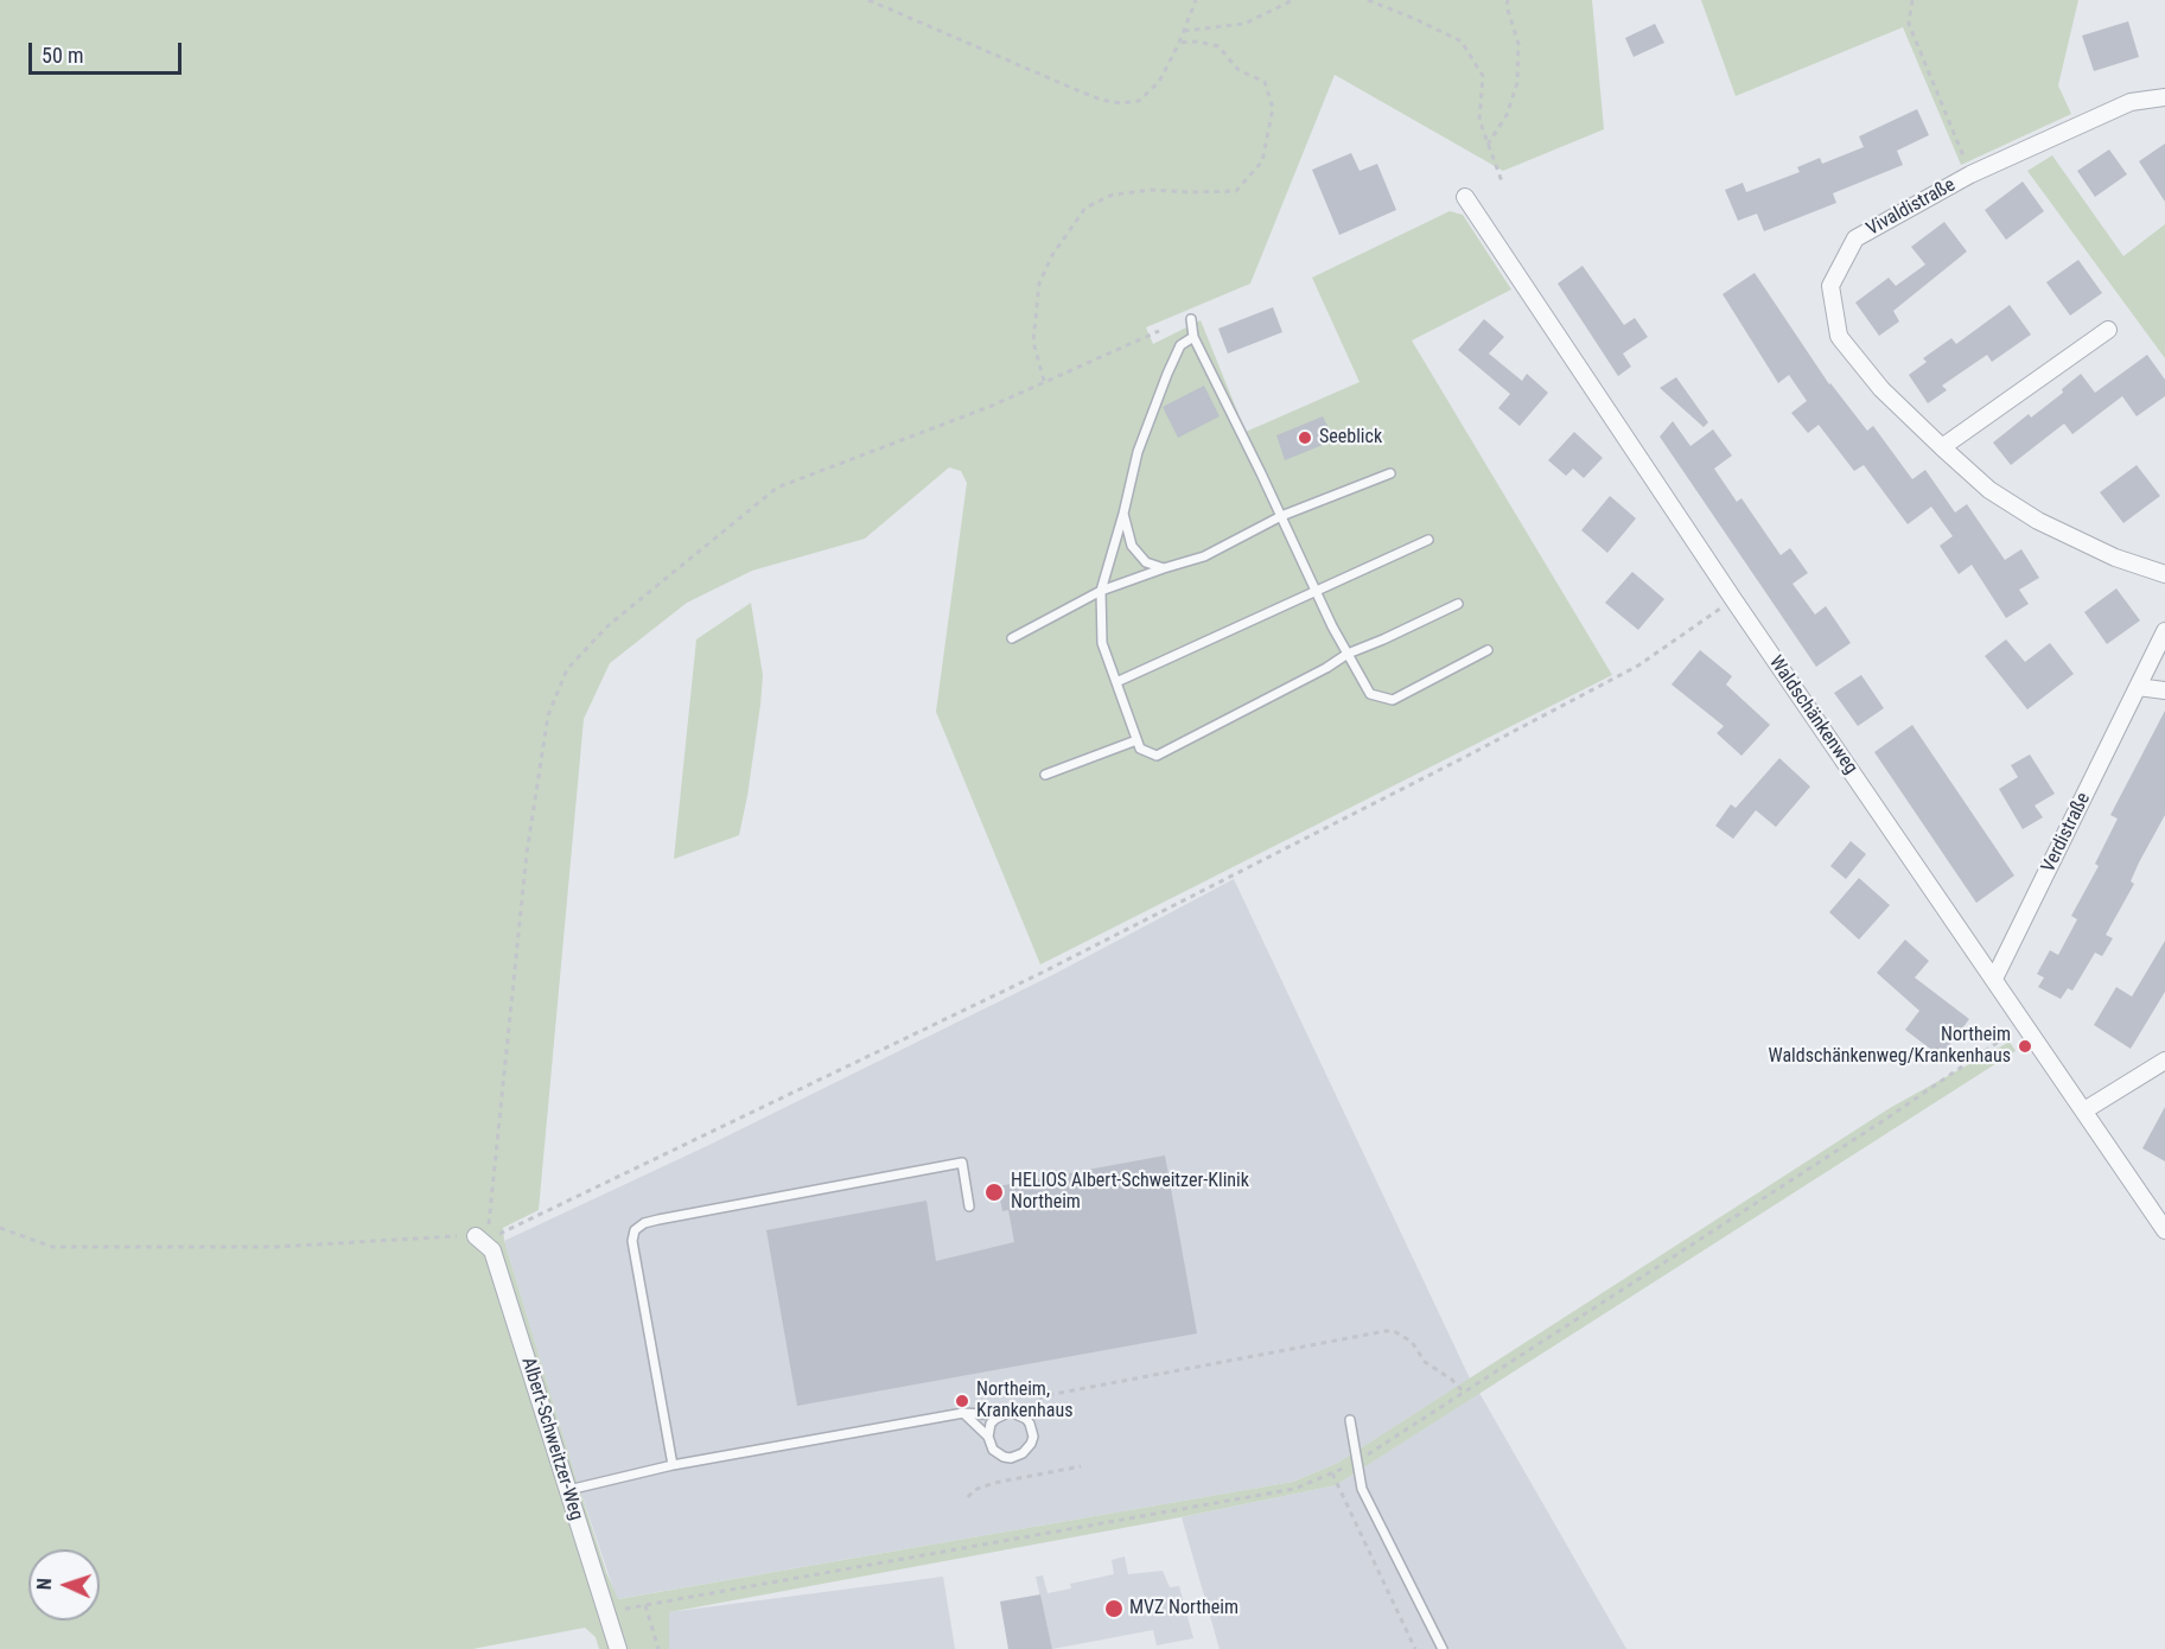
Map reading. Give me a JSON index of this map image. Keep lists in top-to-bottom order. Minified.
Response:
{"streets":{"street":["Vivaldistraße","Waldschänkenweg","Verdistraße","Albert-Schweitzer-Weg"]},"crossings":[["Waldschänkenweg","Verdistraße"]],"places":["Seeblick","Northeim Waldschänkenweg/Krankenhaus","HELIOS Albert-Schweitzer-Klinik Northeim","Northeim, Krankenhaus","MVZ Northeim"],"scale_bar":"50 m","north":"left"}
